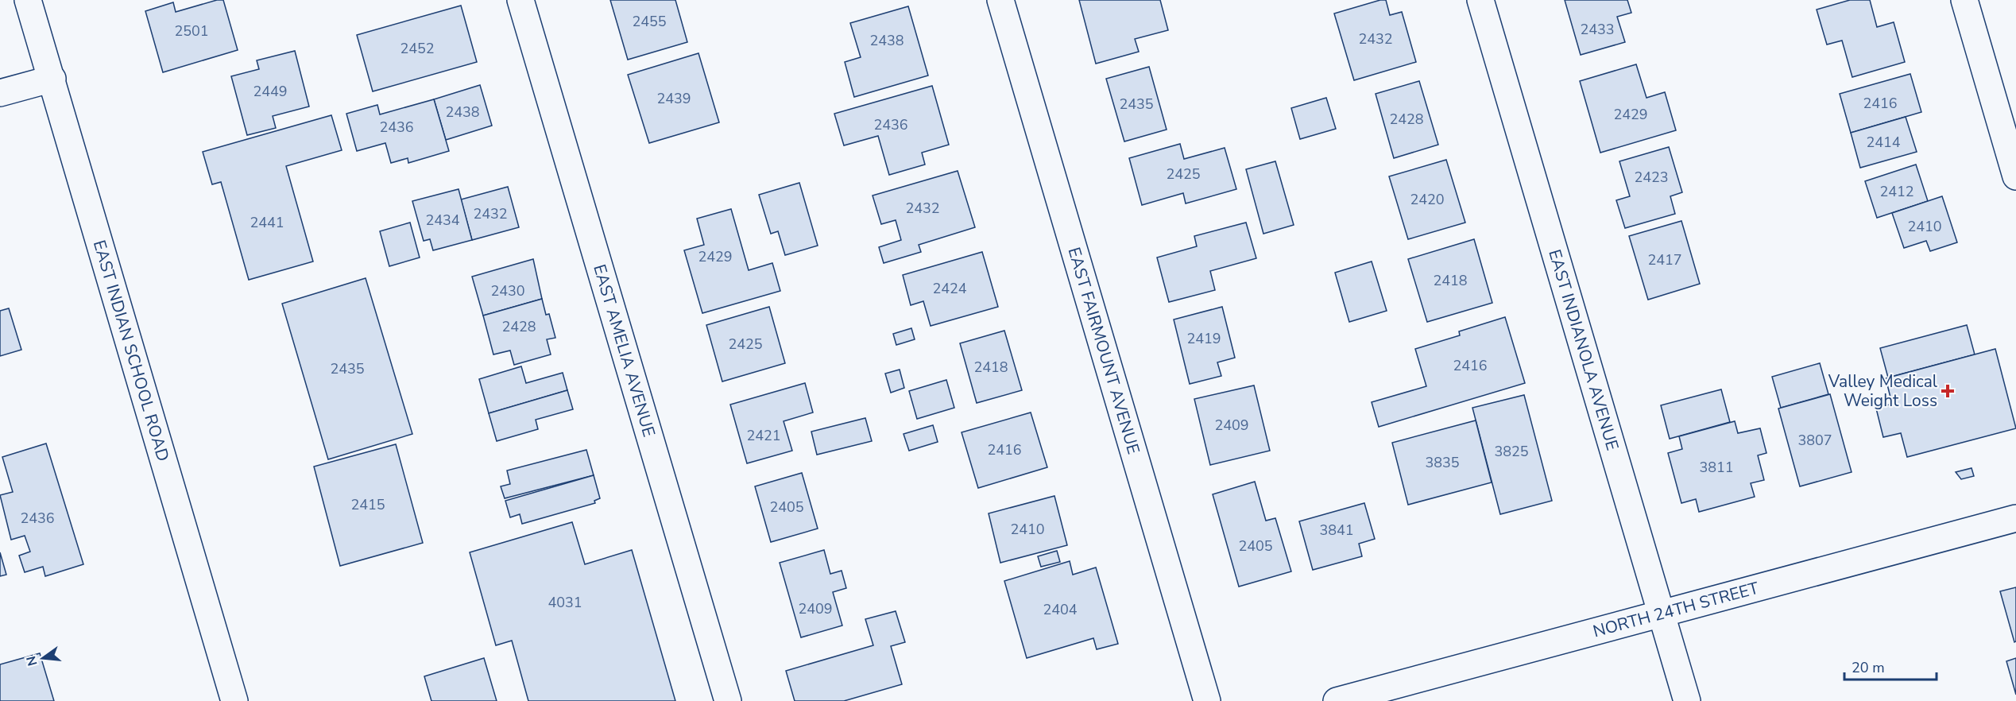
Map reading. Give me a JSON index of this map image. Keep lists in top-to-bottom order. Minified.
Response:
{"streets":{"street":["EAST INDIAN SCHOOL ROAD","EAST AMELIA AVENUE","EAST FAIRMOUNT AVENUE","EAST INDIANOLA AVENUE","NORTH 24TH STREET"]},"crossings":[["EAST INDIANOLA AVENUE","NORTH 24TH STREET"]],"places":{"health":["Valley Medical Weight Loss"]},"house_numbers":["2455","2433","2501","2432","2438","2452","2449","2439","2416","2435","2438","2429","2428","2436","2436","2414","2425","2423","2412","2420","2432","2432","2434","2441","2410","2429","2417","2418","2424","2430","2428","2419","2425","2416","2418","2435","2409","2421","3807","2416","3825","3835","3811","2415","2405","2436","2410","3841","2405","4031","2409","2404"],"scale_bar":"20 m","north":"left"}
